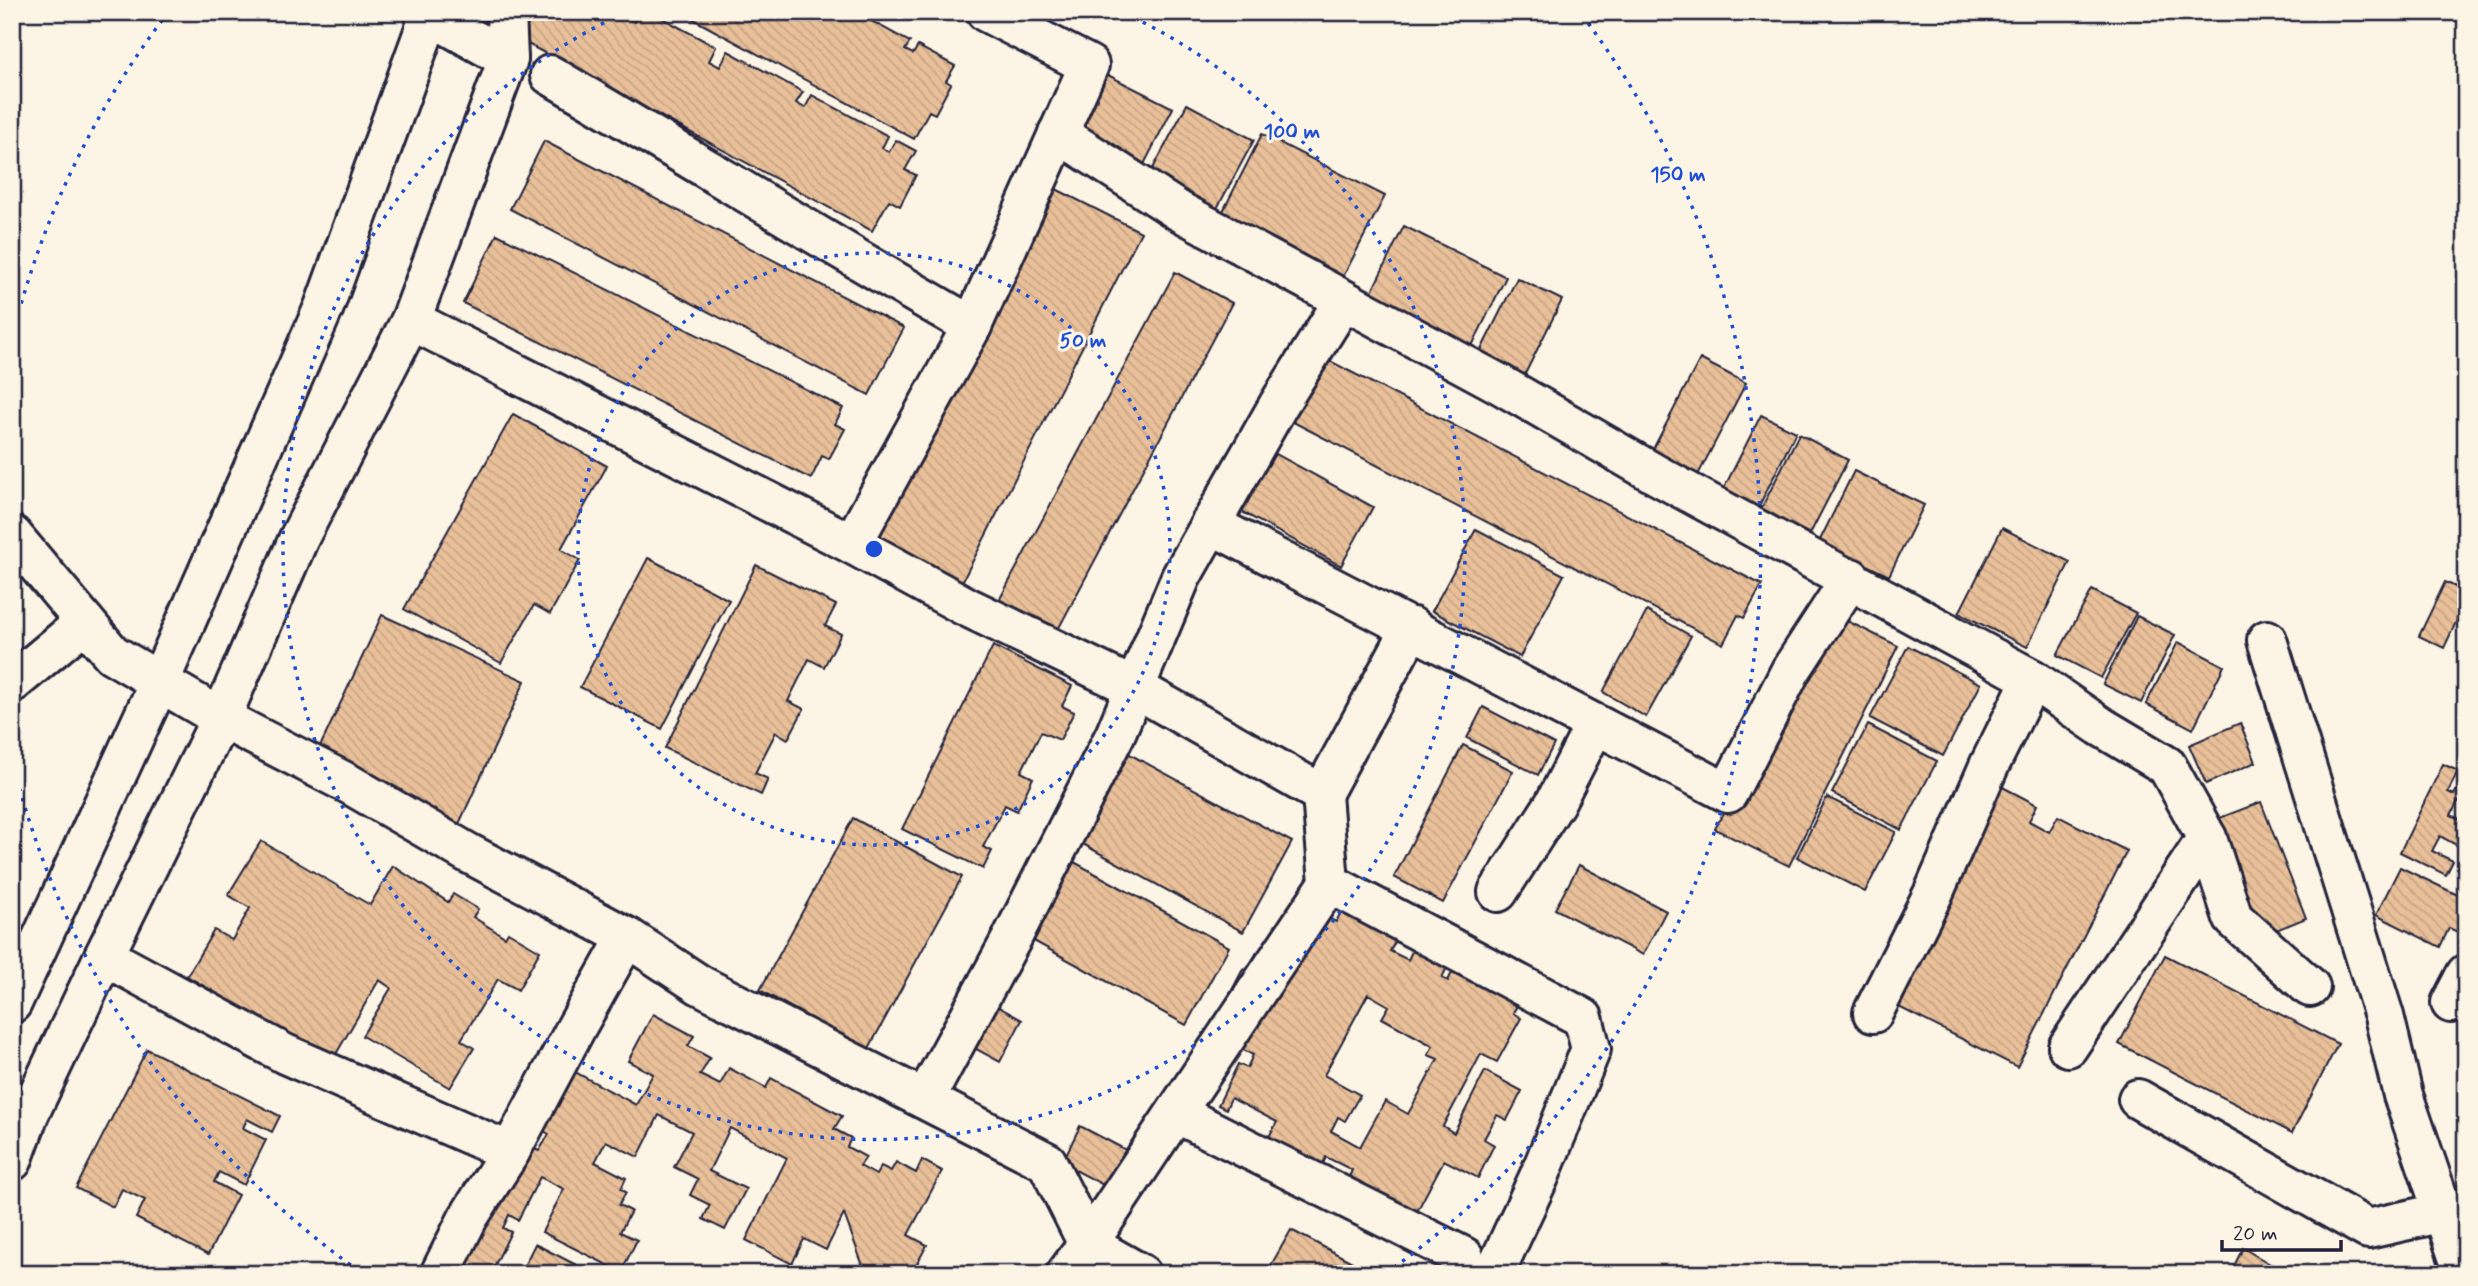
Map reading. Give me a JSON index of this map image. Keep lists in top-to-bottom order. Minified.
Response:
{"scale_bar":"20 m","rings":["100 m","150 m","50 m"]}
